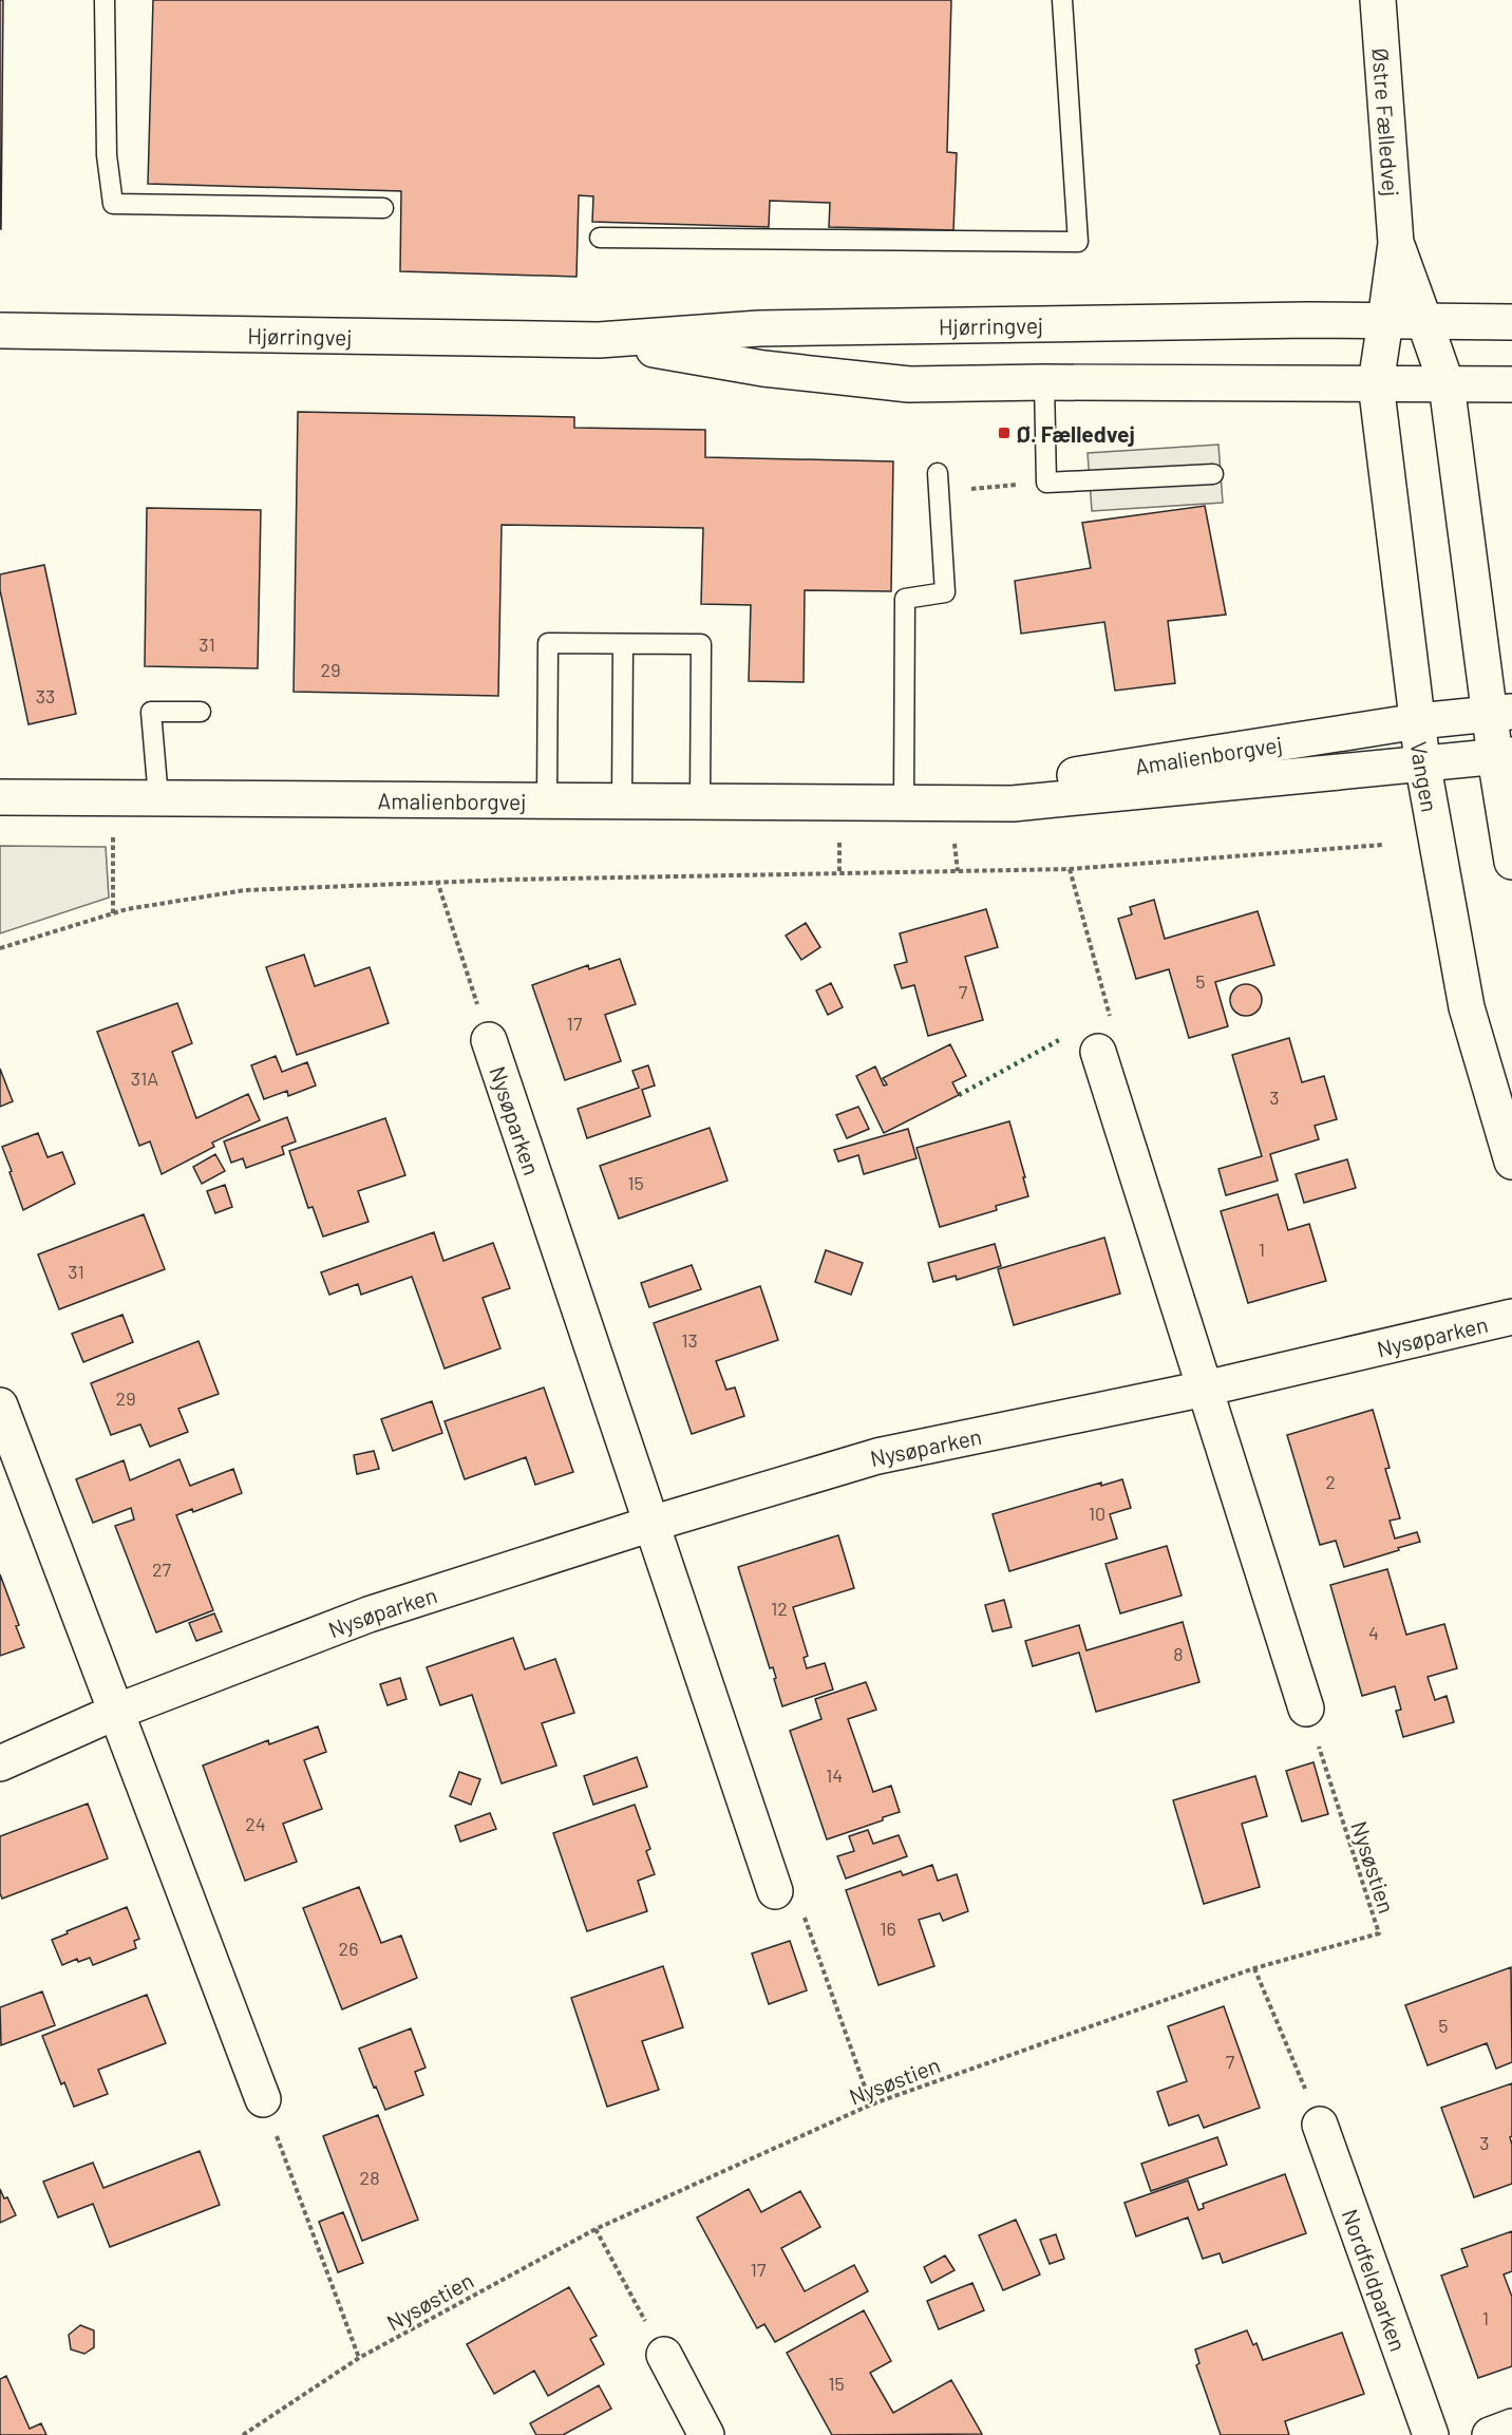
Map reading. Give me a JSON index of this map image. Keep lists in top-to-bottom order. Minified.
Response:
{"streets":{"street":["Østre Fælledvej","Hjørringvej","Amalienborgvej","Vangen","Nysøparken","Nordfeldparken"],"path":["Nysøstien"]},"crossings":[["Østre Fælledvej","Hjørringvej"],["Hjørringvej","Vangen"],["Amalienborgvej","Vangen"]],"places":{"transit":["Ø. Fælledvej"]},"house_numbers":["31","29","33","5","7","17","31A","3","15","1","31","13","29","2","10","27","12","4","8","14","24","16","26","5","7","3","28","17","1","15"]}
